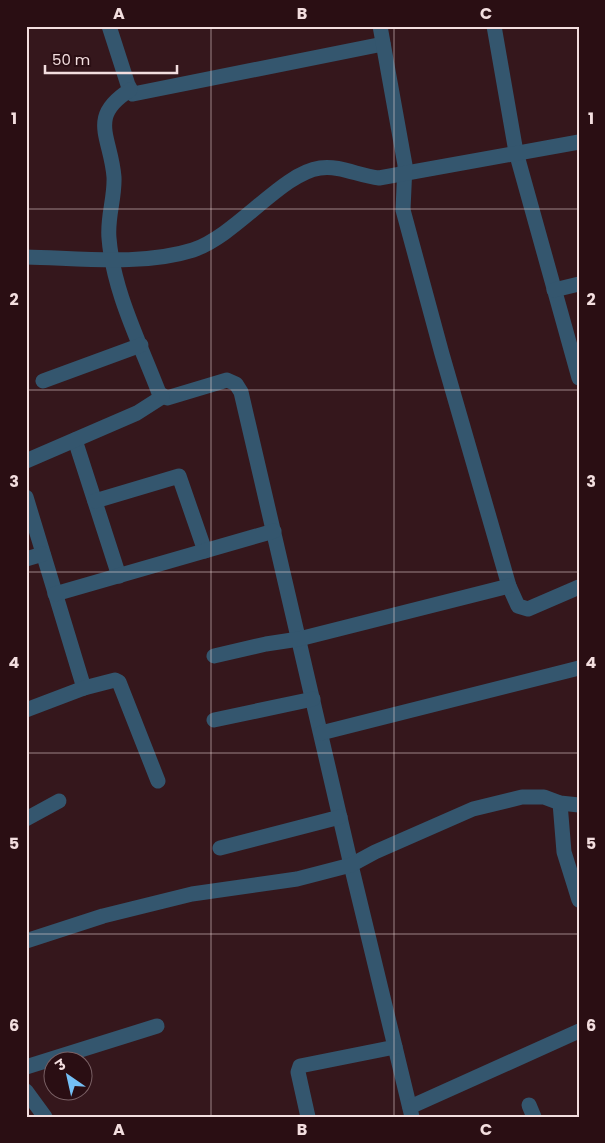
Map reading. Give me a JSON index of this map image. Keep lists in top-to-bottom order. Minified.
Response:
{"scale_bar":"50 m","north":"top left","grid":{"columns":["A","B","C"],"rows":["1","2","3","4","5","6"]}}
